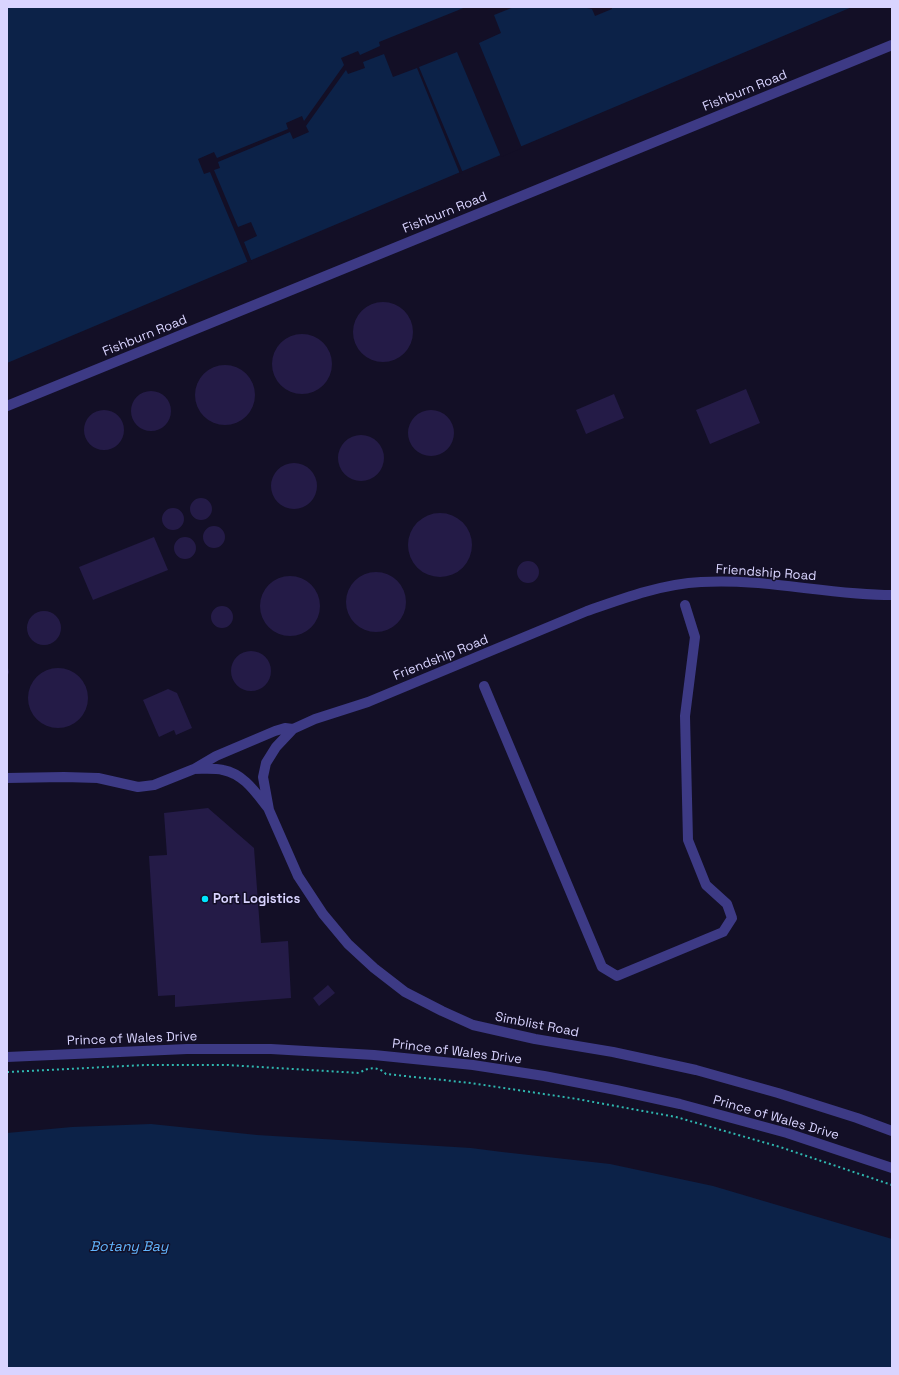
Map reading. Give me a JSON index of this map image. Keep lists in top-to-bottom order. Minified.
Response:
{"streets":{"street":["Fishburn Road","Friendship Road","Simblist Road","Prince of Wales Drive"]},"crossings":[["Friendship Road","Simblist Road"]],"water":["Botany Bay"],"places":["Port Logistics"]}
